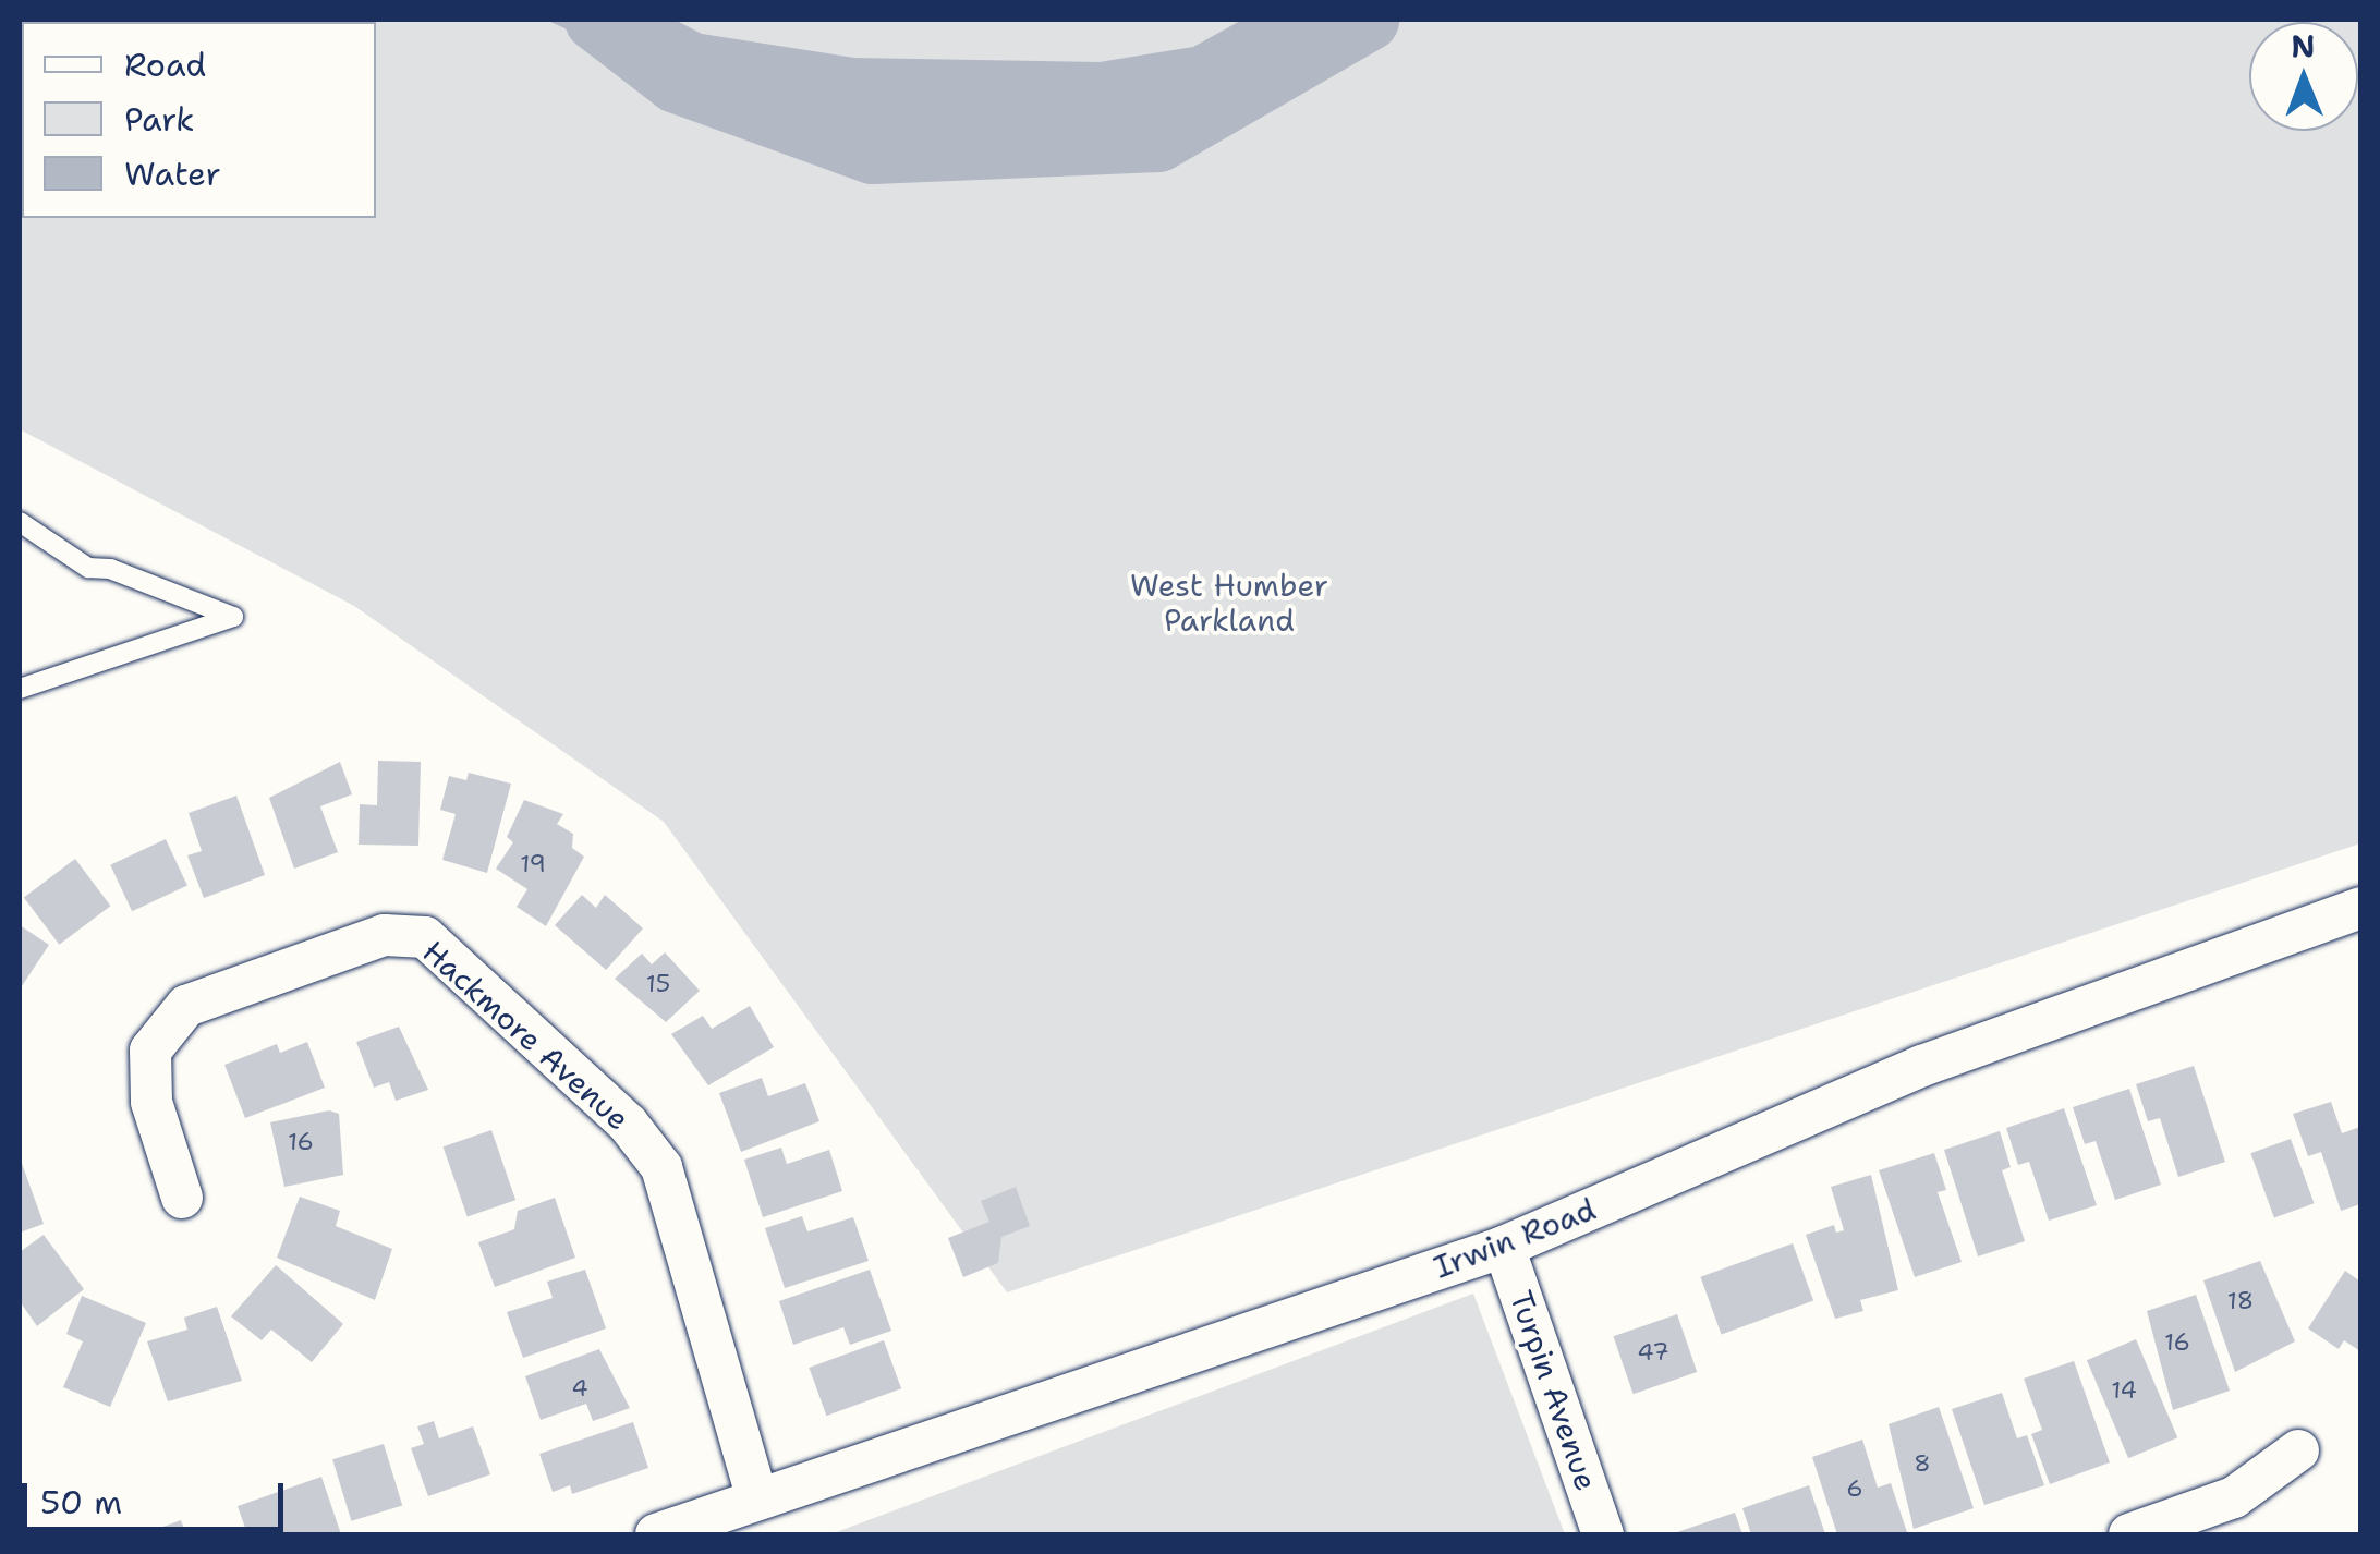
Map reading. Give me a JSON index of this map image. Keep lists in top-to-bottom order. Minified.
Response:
{"streets":{"street":["Hackmore Avenue","Irwin Road","Turpin Avenue"]},"crossings":[["Hackmore Avenue","Irwin Road"],["Irwin Road","Turpin Avenue"]],"parks":["West Humber Parkland"],"house_numbers":["19","15","16","18","16","47","4","14","8","6"],"legend":["Road","Park","Water"],"scale_bar":"50 m","north":"top"}
